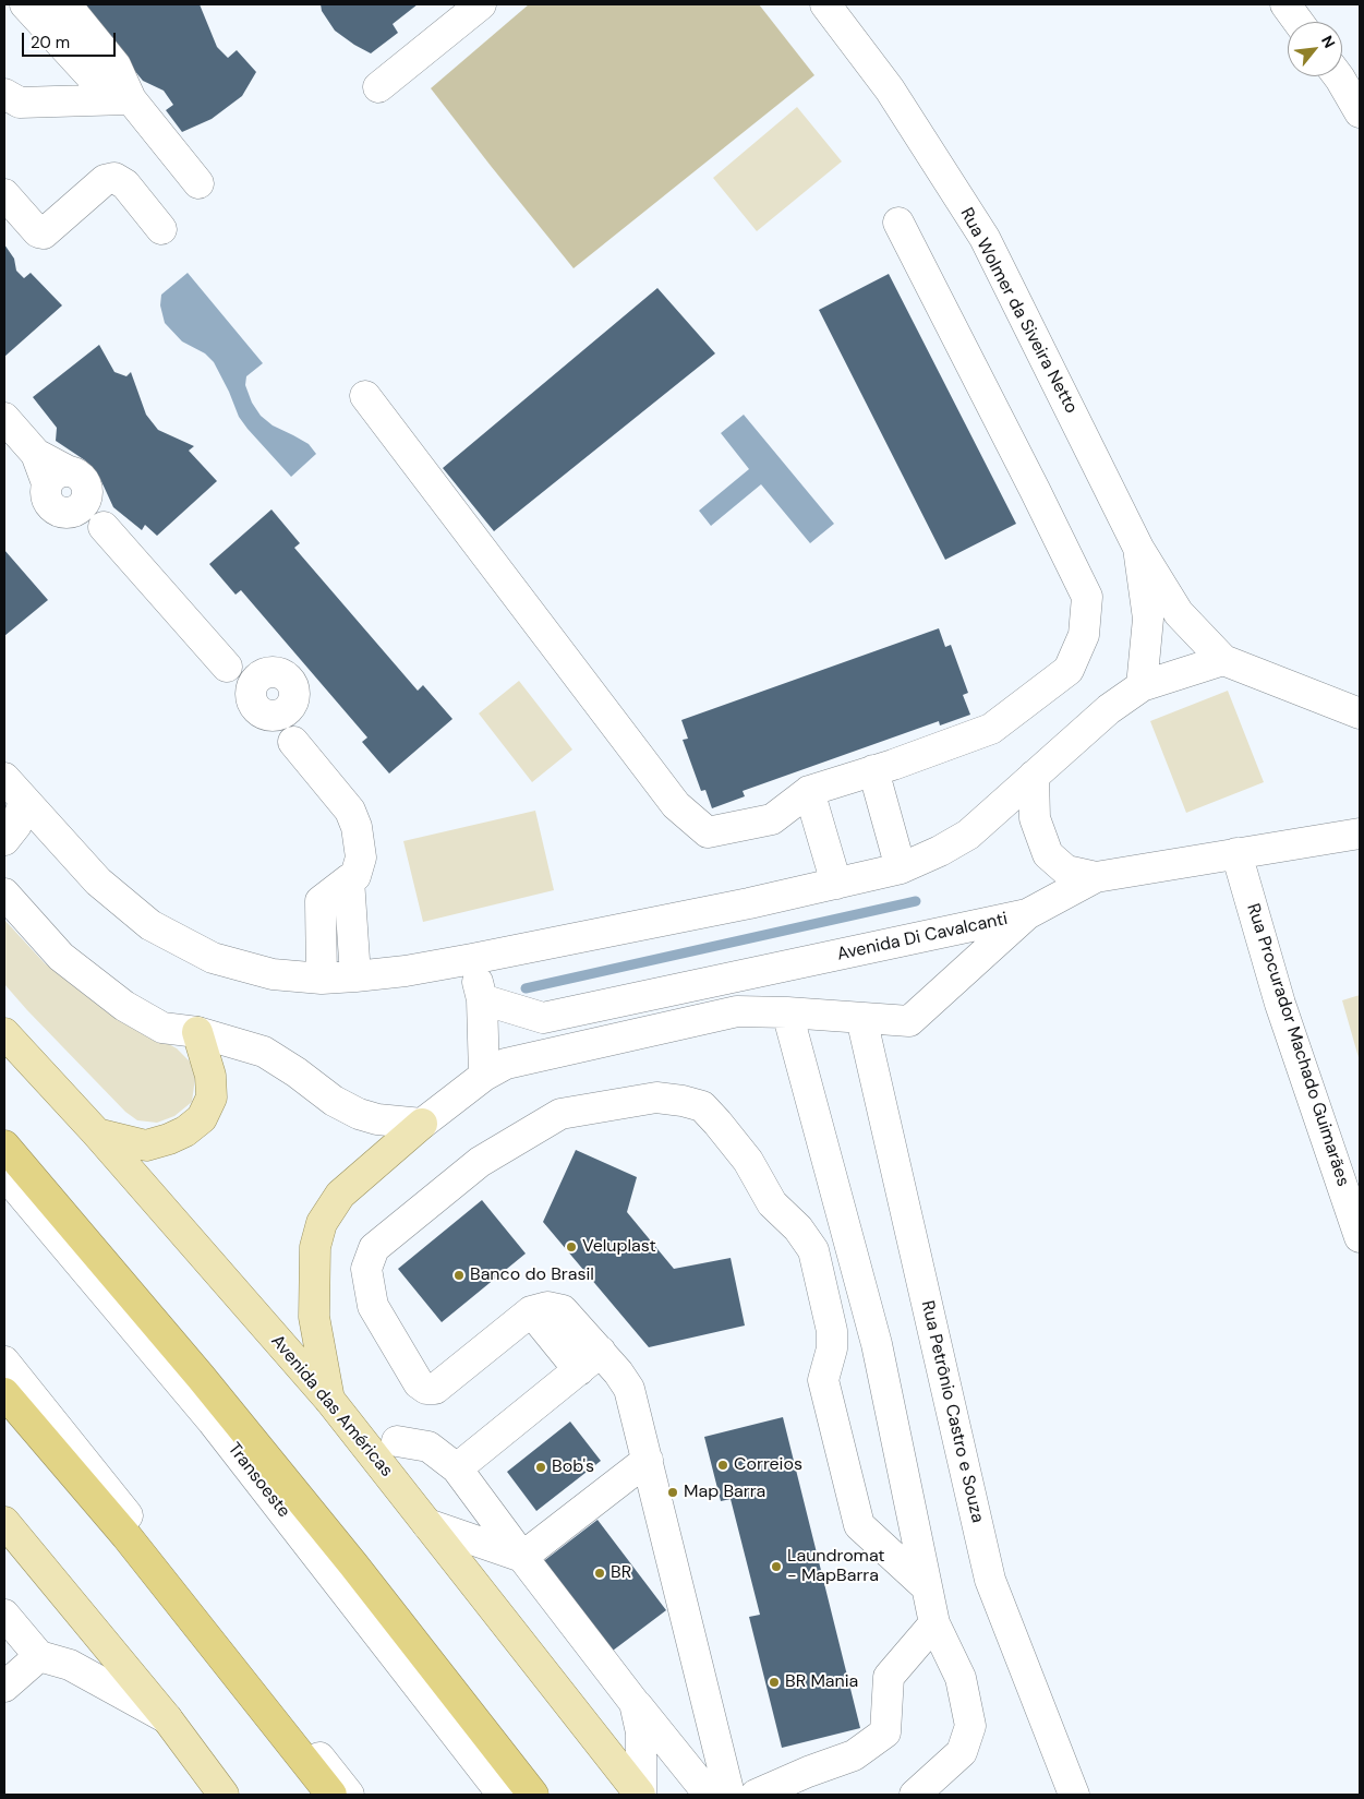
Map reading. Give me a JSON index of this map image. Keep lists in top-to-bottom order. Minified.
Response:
{"streets":{"main road":["Avenida das Américas"],"street":["Rua Wolmer da Siveira Netto","Avenida Di Cavalcanti","Rua Procurador Machado Guimarães","Rua Petrônio Castro e Souza","Transoeste"]},"crossings":[["Avenida Di Cavalcanti","Rua Procurador Machado Guimarães"]],"places":["Veluplast","Banco do Brasil","Correios","Bob's","Map Barra","Laundromat - MapBarra","BR","BR Mania"],"scale_bar":"20 m","north":"top right"}
